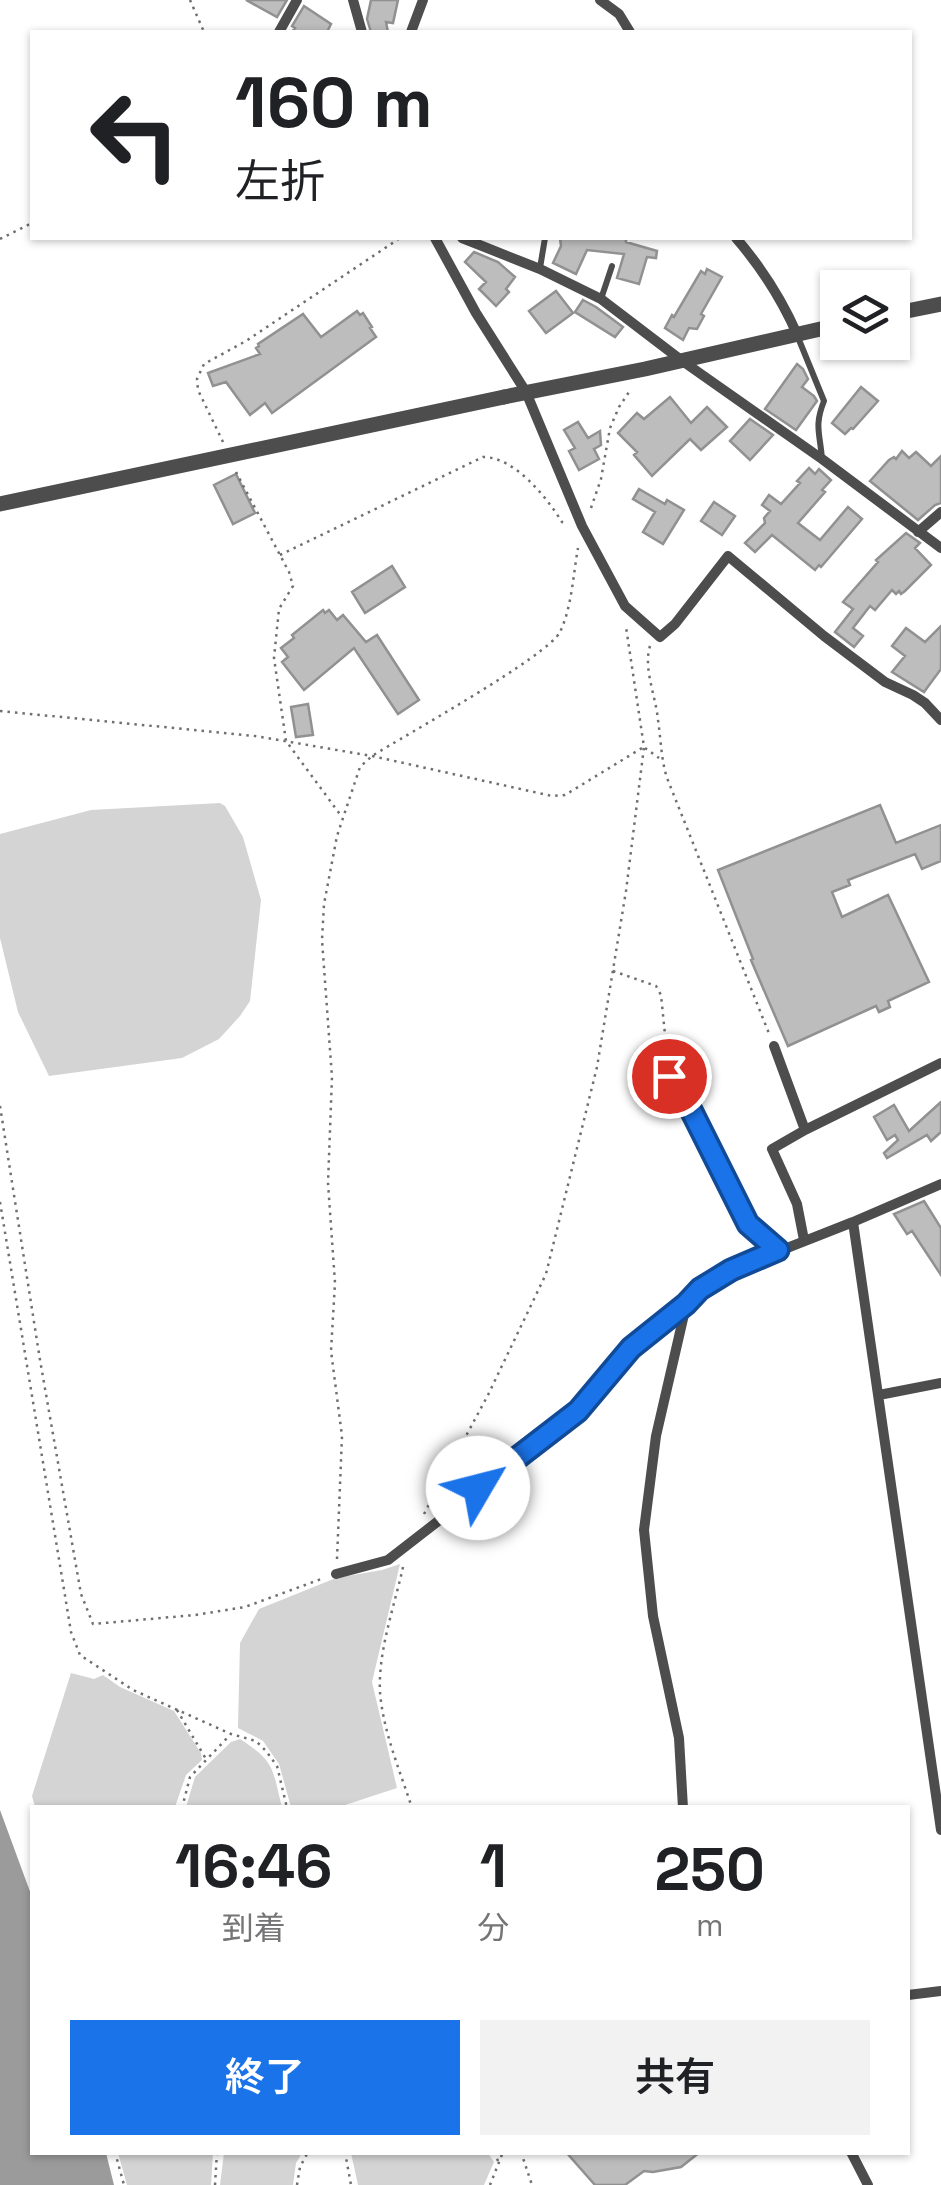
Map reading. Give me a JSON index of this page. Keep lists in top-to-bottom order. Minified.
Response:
{"page":{"turn":["160 m","左折"],"eta":["16:46","到着","1","分","250","m"],"buttons":["終了","共有"]}}
